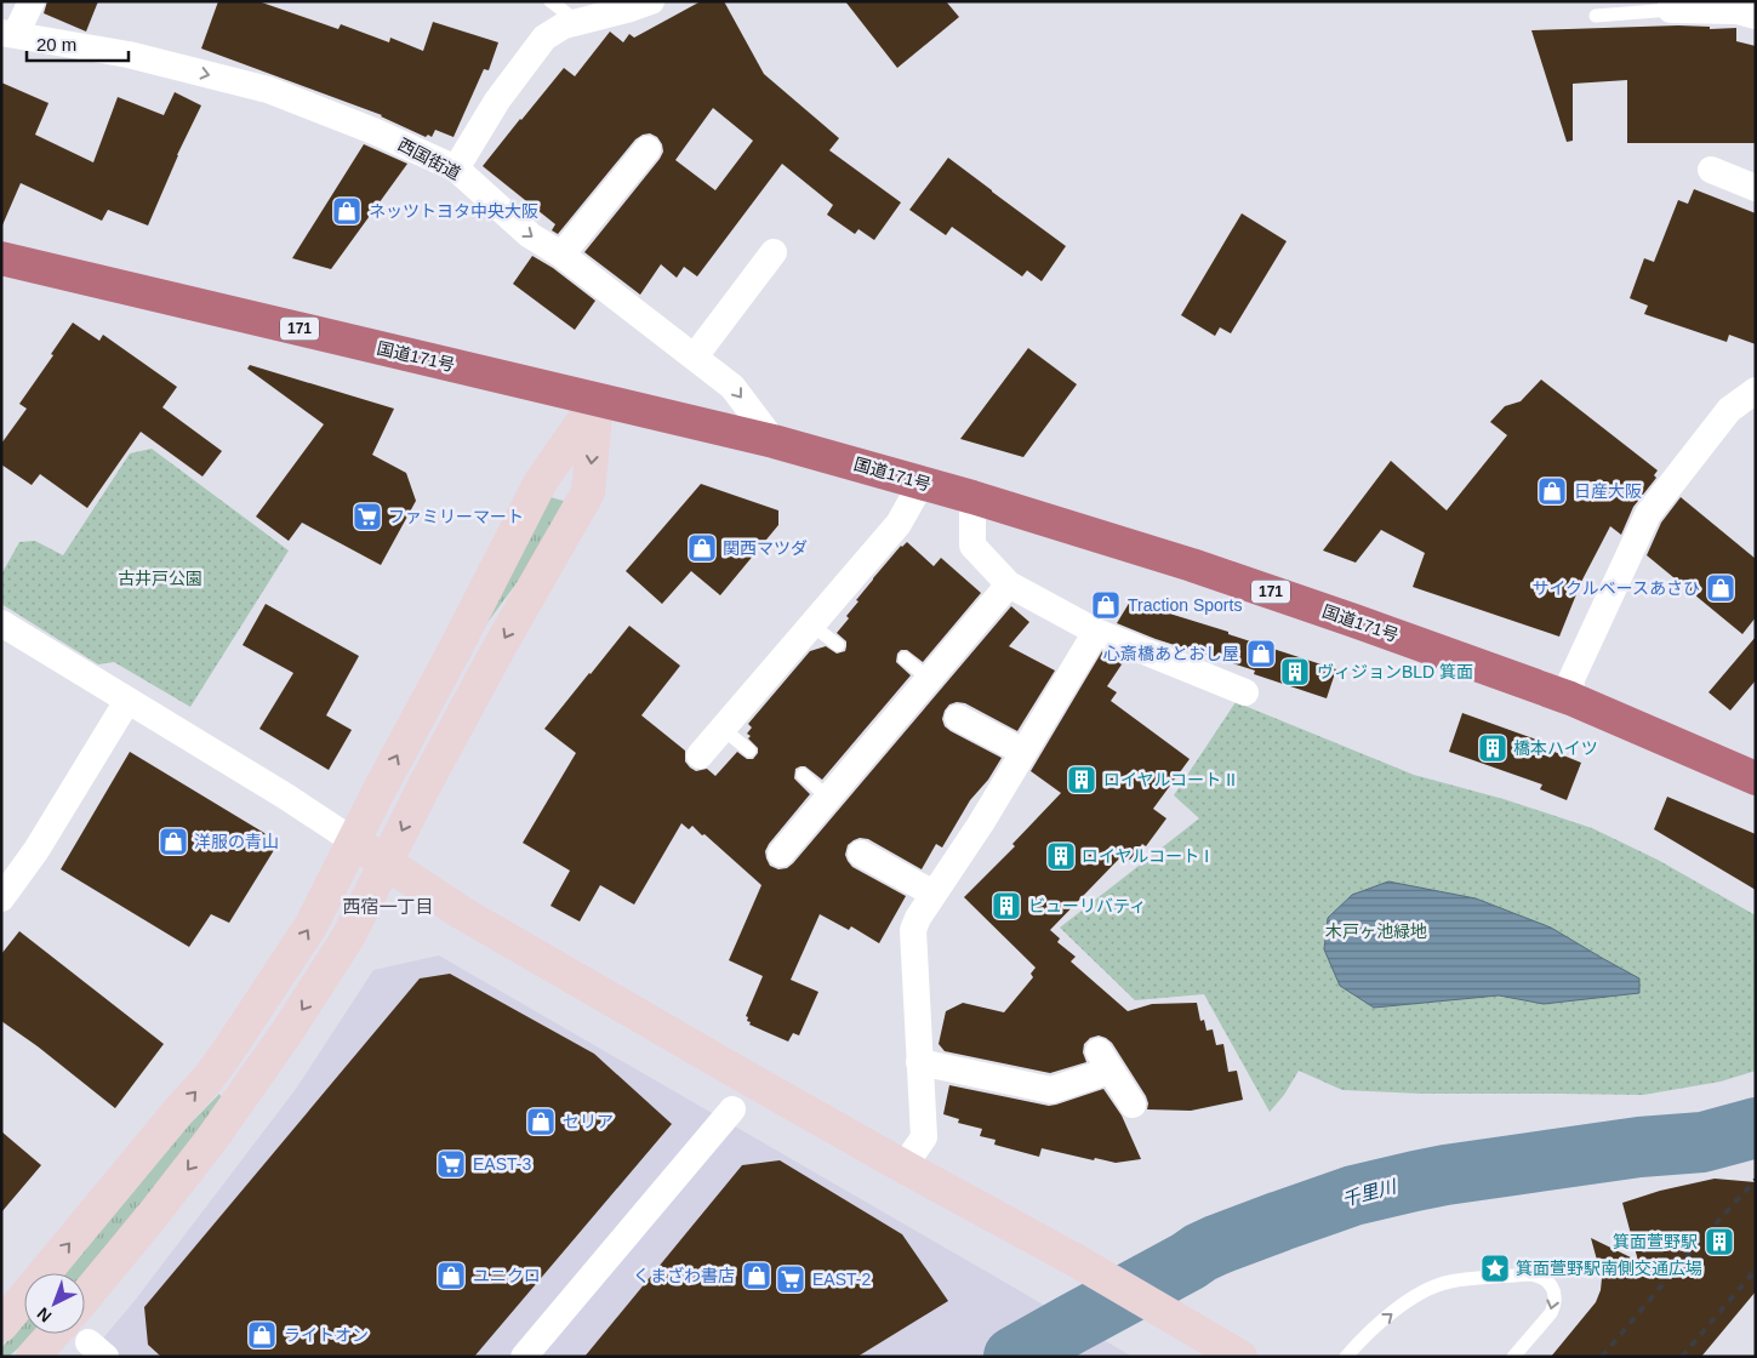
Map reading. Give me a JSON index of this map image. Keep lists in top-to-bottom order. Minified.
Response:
{"streets":{"highway":["171","国道171号"],"street":["西国街道"]},"crossings":[["西国街道","国道171号"]],"one_way":["西国街道"],"districts":["西宿一丁目"],"water":["千里川"],"parks":["古井戸公園","木戸ヶ池緑地"],"places":{"shop":["ネッツトヨタ中央大阪","日産大阪","関西マツダ","サイクルベースあさひ","Traction Sports","心斎橋あとおし屋","洋服の青山","セリア","ユニクロ","くまざわ書店","ライトオン"],"supermarket":["ファミリーマート","EAST-3","EAST-2"],"building":["ヴィジョンBLD 箕面","橋本ハイツ","ロイヤルコート II","ロイヤルコート I","ビューリバティ","箕面萱野駅"],"place":["箕面萱野駅南側交通広場"]},"scale_bar":"20 m","north":"bottom left"}
